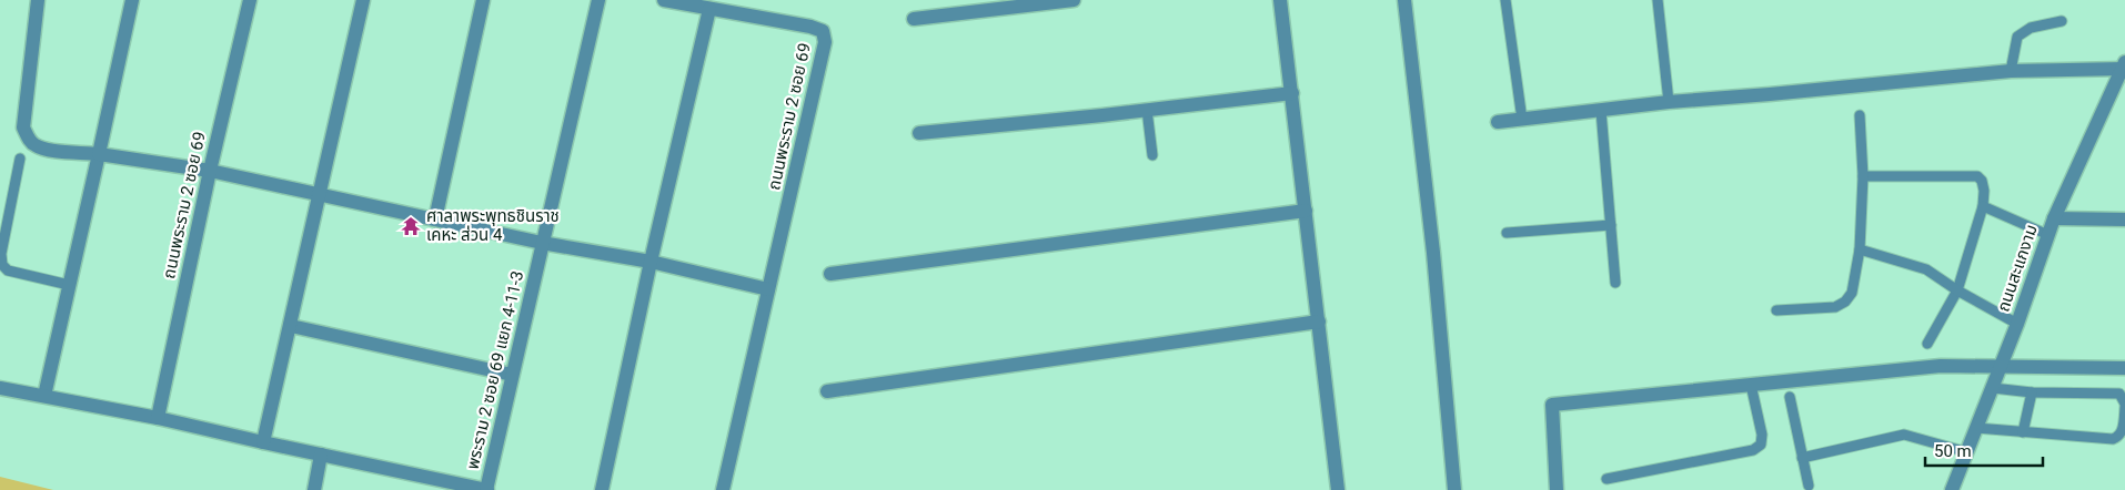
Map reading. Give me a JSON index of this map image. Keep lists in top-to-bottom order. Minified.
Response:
{"streets":{"street":["ถนนพระราม 2 ซอย 69","ถนนสะแกงาม","พระราม 2 ซอย 69 แยก 4-11-3"]},"places":{"temple":["ศาลาพระพุทธชินราช เคหะ ส่วน 4"]},"scale_bar":"50 m"}
